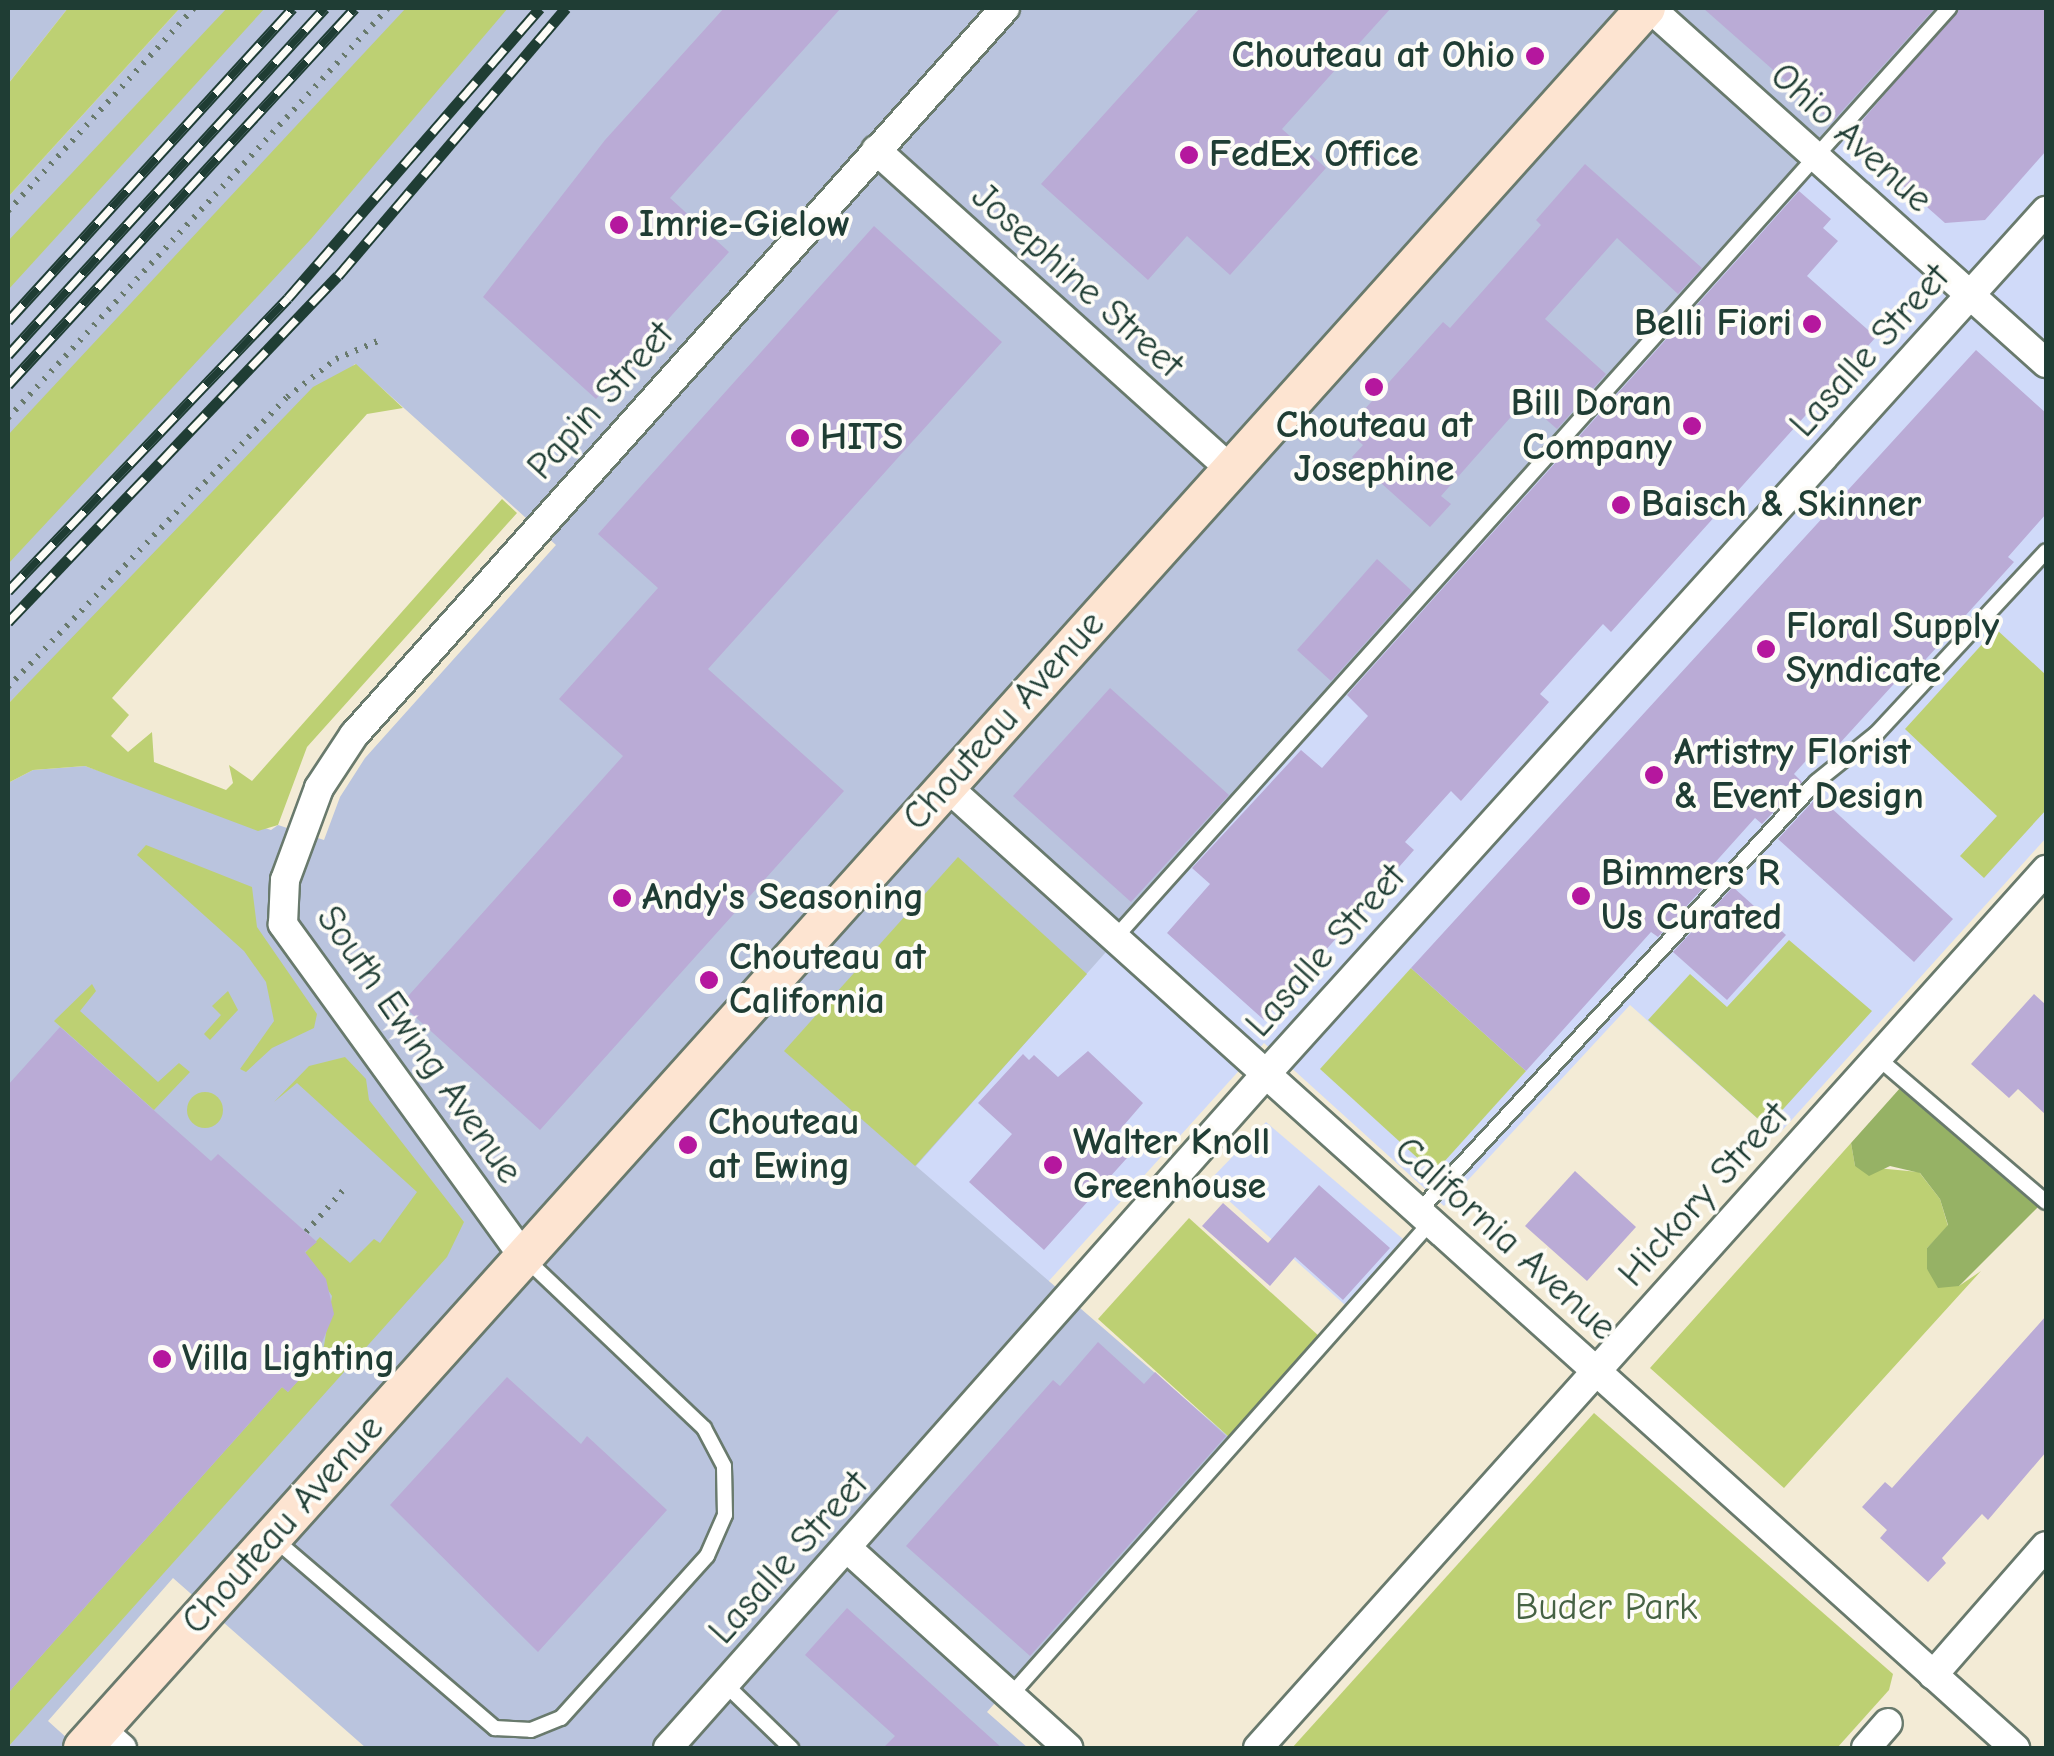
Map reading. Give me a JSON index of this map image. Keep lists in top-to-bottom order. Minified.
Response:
{"streets":{"main road":["Chouteau Avenue"],"street":["Ohio Avenue","Josephine Street","Lasalle Street","Papin Street","South Ewing Avenue","Hickory Street","California Avenue"]},"crossings":[["Ohio Avenue","Lasalle Street"],["Ohio Avenue","Chouteau Avenue"],["Josephine Street","Papin Street"],["Josephine Street","Chouteau Avenue"],["Lasalle Street","California Avenue"],["Papin Street","South Ewing Avenue"],["Chouteau Avenue","South Ewing Avenue"],["Chouteau Avenue","California Avenue"],["Hickory Street","California Avenue"]],"parks":["Buder Park"],"places":["Chouteau at Ohio","FedEx Office","Imrie-Gielow","Belli Fiori","Chouteau at Josephine","Bill Doran Company","HITS","Baisch & Skinner","Floral Supply Syndicate","Artistry Florist & Event Design","Bimmers R Us Curated","Andy's Seasoning","Chouteau at California","Chouteau at Ewing","Walter Knoll Greenhouse","Villa Lighting"]}
